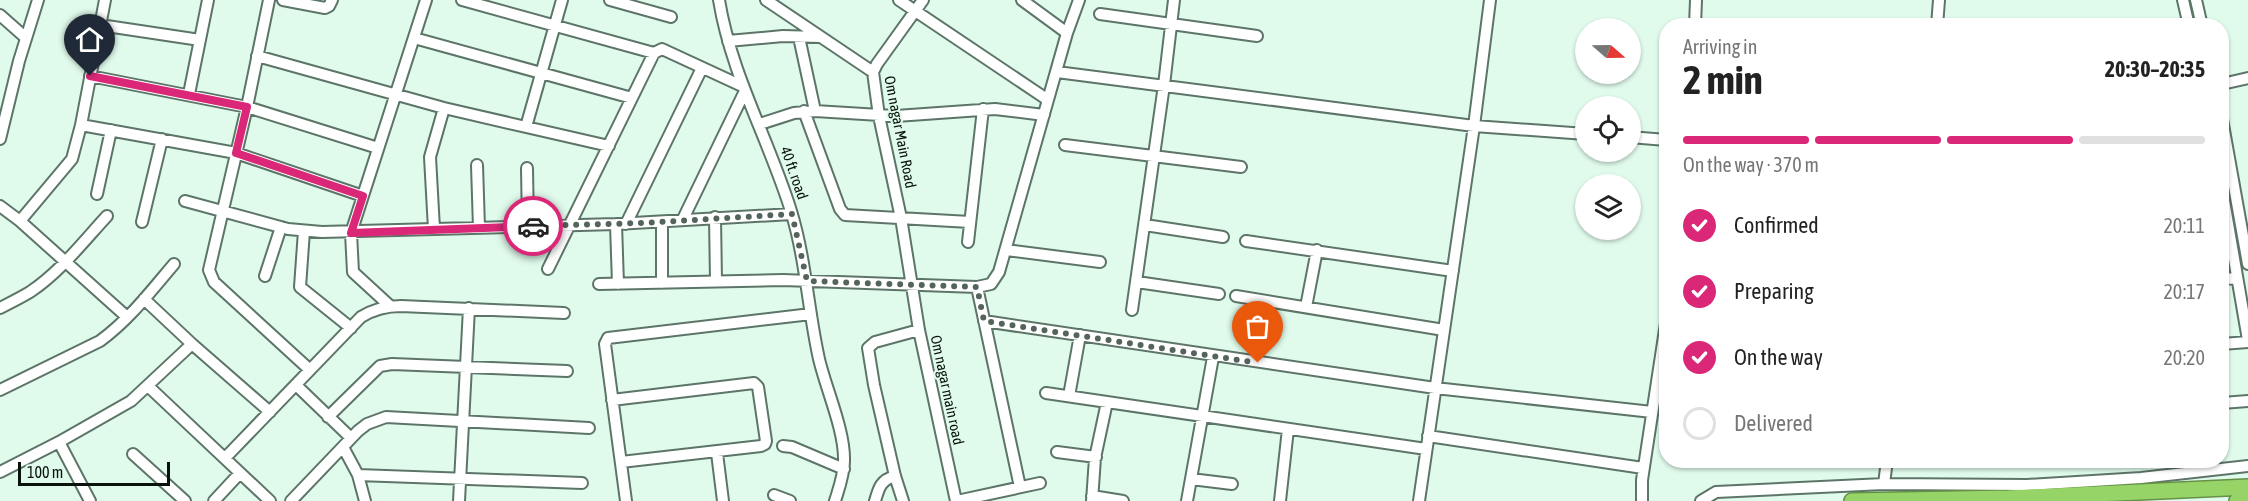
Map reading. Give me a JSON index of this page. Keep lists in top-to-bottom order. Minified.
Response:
{"streets":{"street":["Om nagar Main Road","40 ft. road","Om nagar main road"]},"crossings":[["Om nagar Main Road","Om nagar main road"]],"scale_bar":"100 m","north":"right","page":{"heading":["2 min","Arriving in","20:30–20:35"],"bar":"On the way · 370 m","list":[["Confirmed","20:11"],["Preparing","20:17"],["On the way","20:20"],"Delivered"],"scale":"100 m"}}
